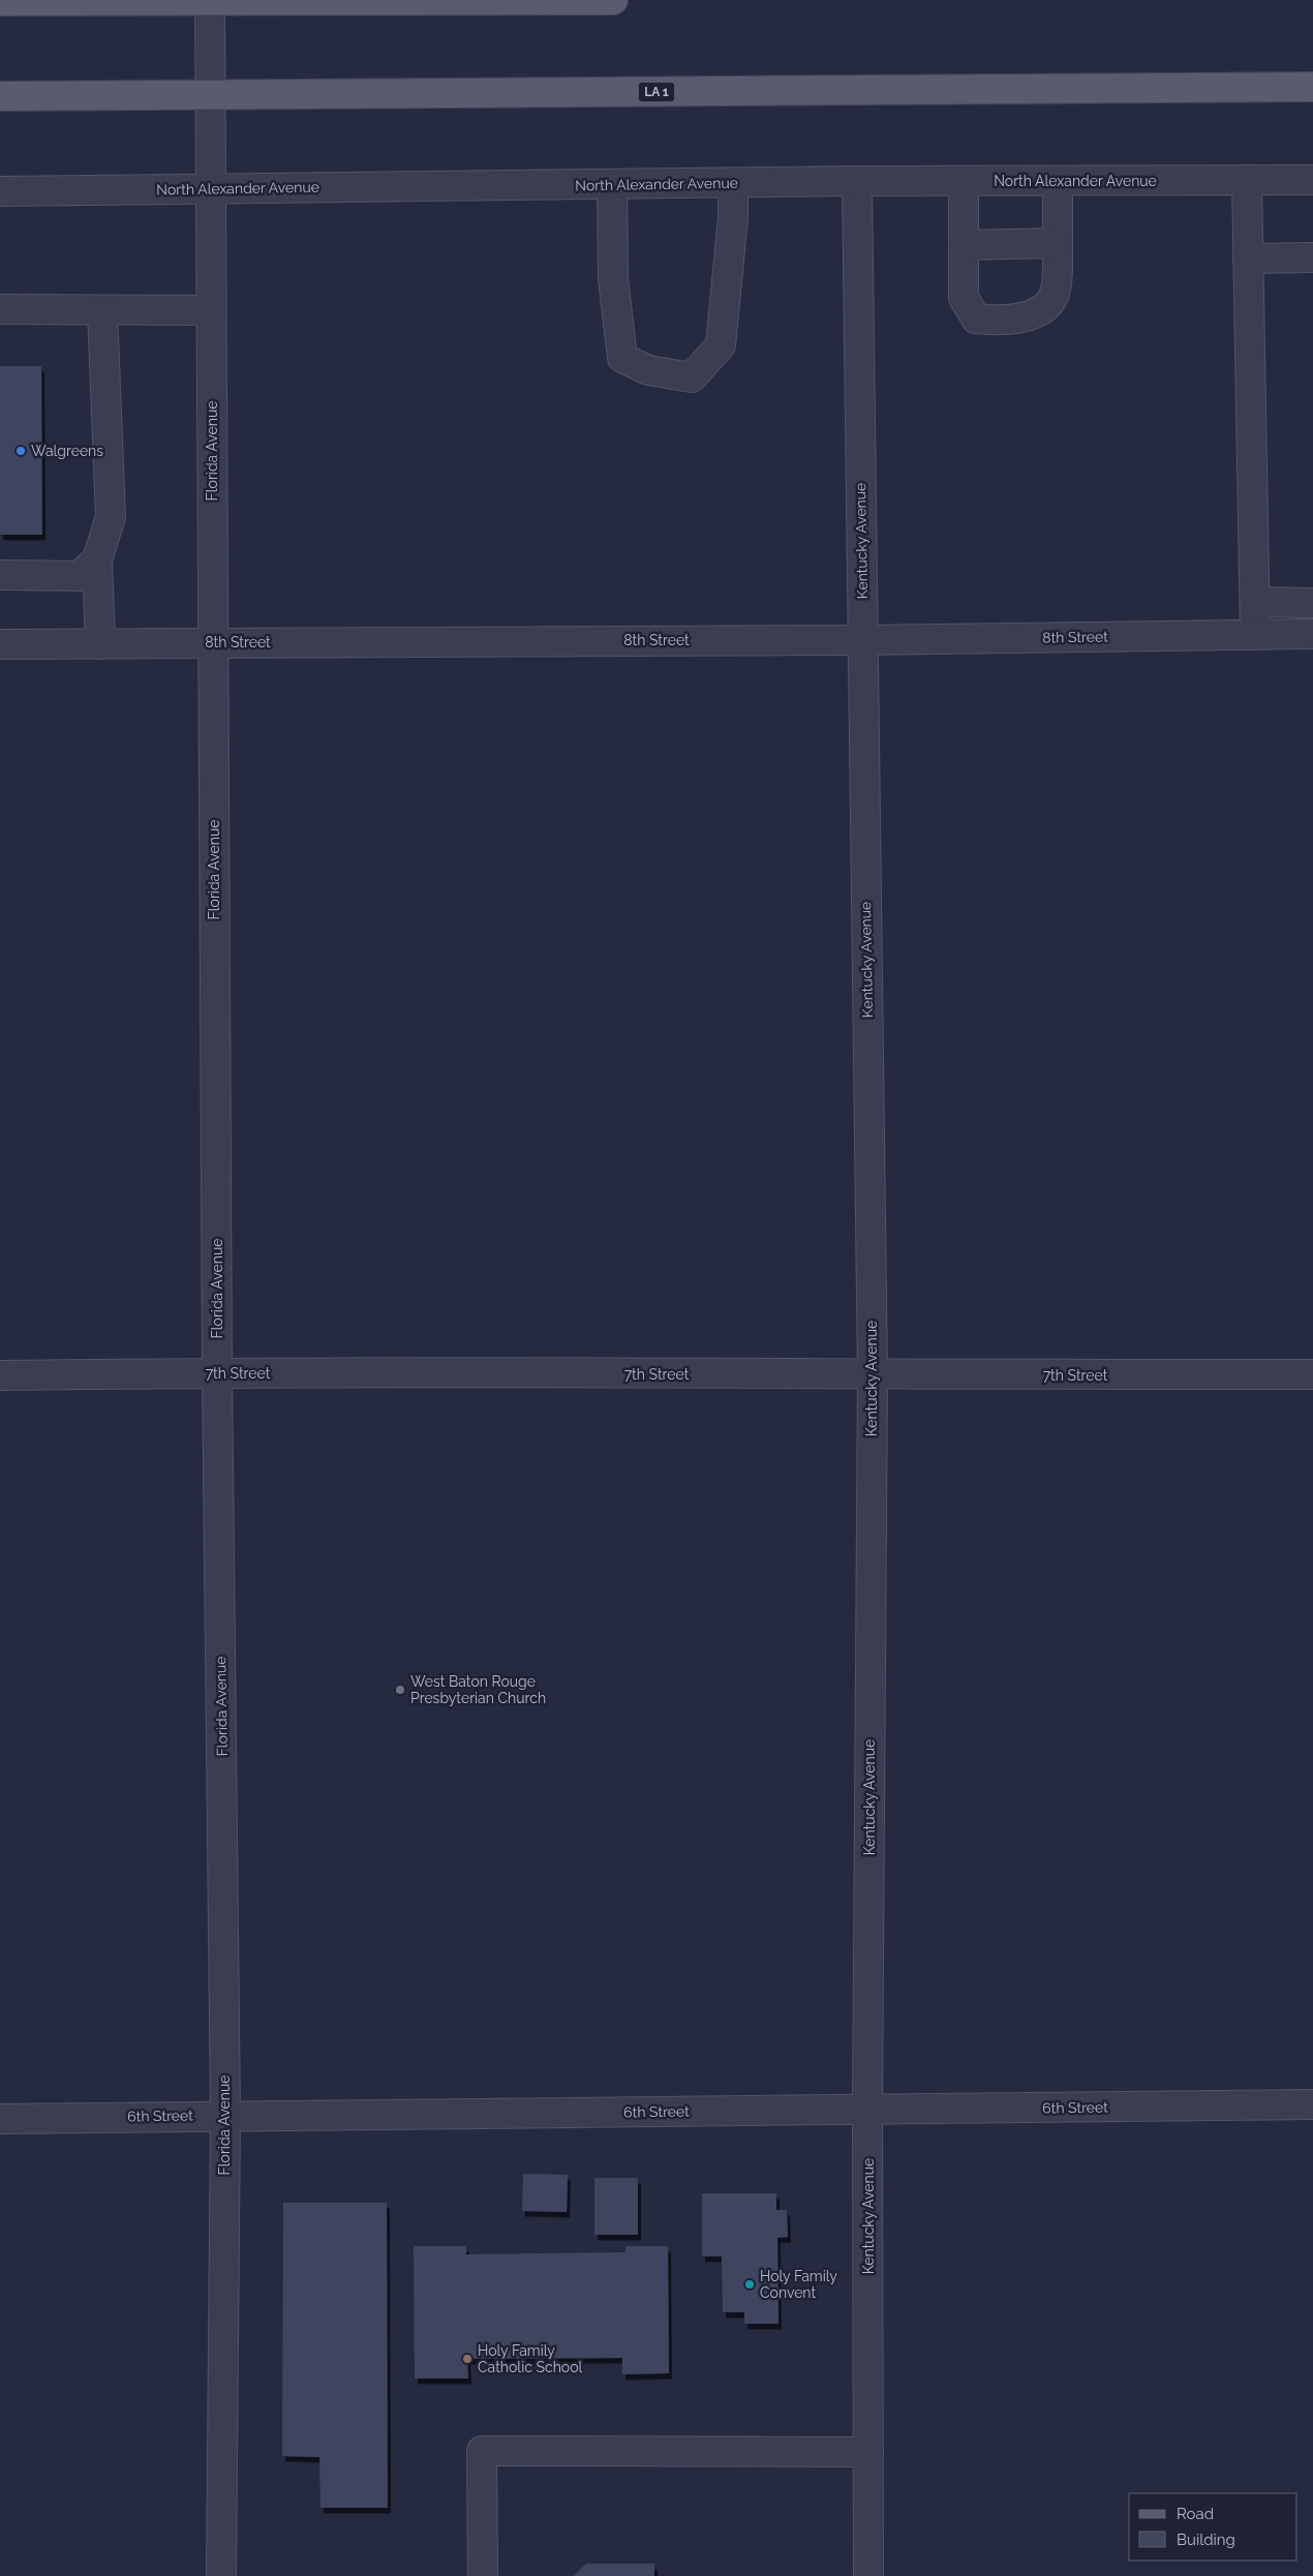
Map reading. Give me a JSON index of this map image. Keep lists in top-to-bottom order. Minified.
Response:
{"streets":{"main road":["LA 1"],"street":["North Alexander Avenue","Florida Avenue","Kentucky Avenue","8th Street","7th Street","6th Street"]},"crossings":[["LA 1","Florida Avenue"],["North Alexander Avenue","Florida Avenue"],["North Alexander Avenue","Kentucky Avenue"],["Florida Avenue","8th Street"],["Florida Avenue","7th Street"],["Florida Avenue","6th Street"],["Kentucky Avenue","8th Street"],["Kentucky Avenue","7th Street"],["Kentucky Avenue","6th Street"]],"places":["Walgreens","West Baton Rouge Presbyterian Church","Holy Family Convent","Holy Family Catholic School"],"legend":["Road","Building"]}
